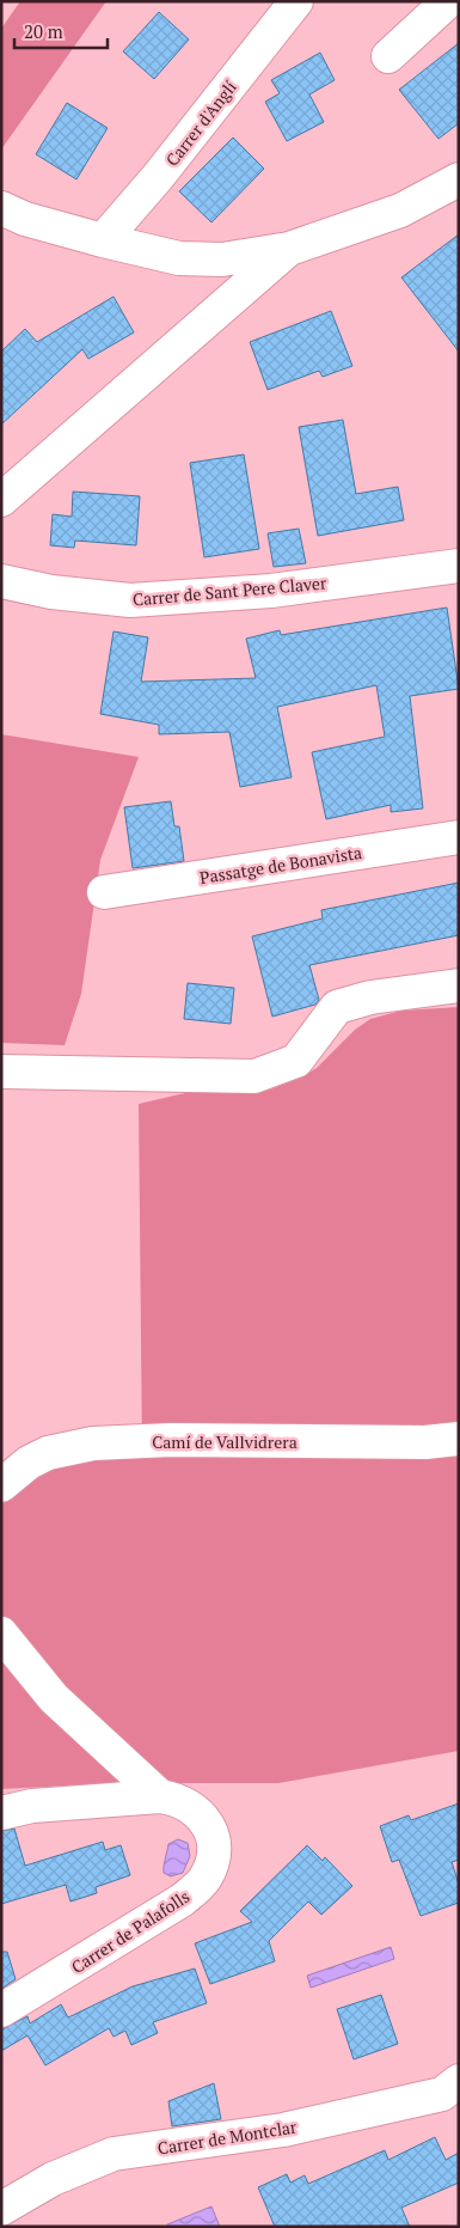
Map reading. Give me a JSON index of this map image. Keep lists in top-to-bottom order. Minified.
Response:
{"streets":{"street":["Carrer d'Anglí","Carrer de Sant Pere Claver","Passatge de Bonavista","Camí de Vallvidrera","Carrer de Palafolls","Carrer de Montclar"]},"scale_bar":"20 m"}
